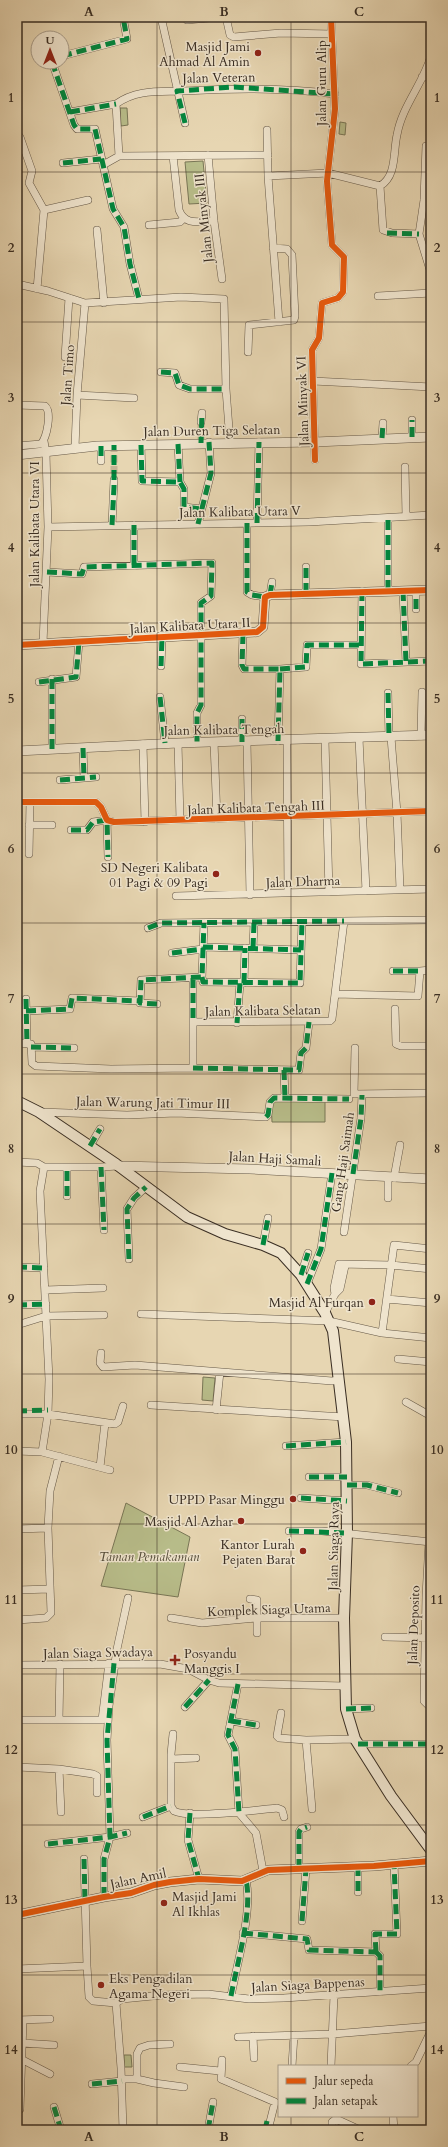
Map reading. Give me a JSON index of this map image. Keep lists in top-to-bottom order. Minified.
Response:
{"streets":{"main road":["Jalan Siaga Raya"],"street":["Jalan Veteran","Jalan Guru Alip","Jalan Minyak III","Jalan Timo","Jalan Minyak VI","Jalan Duren Tiga Selatan","Jalan Kalibata Utara V","Jalan Kalibata Utara VI","Jalan Kalibata Utara II","Jalan Kalibata Tengah","Jalan Kalibata Tengah III","Jalan Dharma","Jalan Kalibata Selatan","Jalan Warung Jati Timur III","Jalan Haji Samali","Gang Haji Saimah","Komplek Siaga Utama","Jalan Deposito","Jalan Siaga Swadaya","Jalan Amil","Jalan Siaga Bappenas"]},"crossings":[["Jalan Veteran","Jalan Guru Alip"],["Jalan Guru Alip","Jalan Minyak VI"],["Jalan Timo","Jalan Duren Tiga Selatan"],["Jalan Minyak VI","Jalan Duren Tiga Selatan"],["Jalan Duren Tiga Selatan","Jalan Kalibata Utara VI"],["Jalan Kalibata Utara V","Jalan Kalibata Utara VI"],["Jalan Kalibata Utara VI","Jalan Kalibata Utara II"],["Jalan Warung Jati Timur III","Jalan Siaga Raya"],["Jalan Haji Samali","Gang Haji Saimah"],["Jalan Haji Samali","Jalan Siaga Raya"],["Jalan Siaga Raya","Komplek Siaga Utama"],["Jalan Siaga Raya","Jalan Siaga Swadaya"]],"parks":["Taman Pemakaman"],"places":{"other":["Masjid Jami Ahmad Al Amin","SD Negeri Kalibata 01 Pagi & 09 Pagi","Masjid Al Furqan","UPPD Pasar Minggu","Masjid Al Azhar","Kantor Lurah Pejaten Barat","Masjid Jami Al Ikhlas","Eks Pengadilan Agama Negeri"],"health":["Posyandu Manggis I"]},"legend":["Jalur sepeda","Jalan setapak"],"north":"top","grid":{"columns":["A","B","C"],"rows":["1","2","3","4","5","6","7","8","9","10","11","12","13","14"]}}
